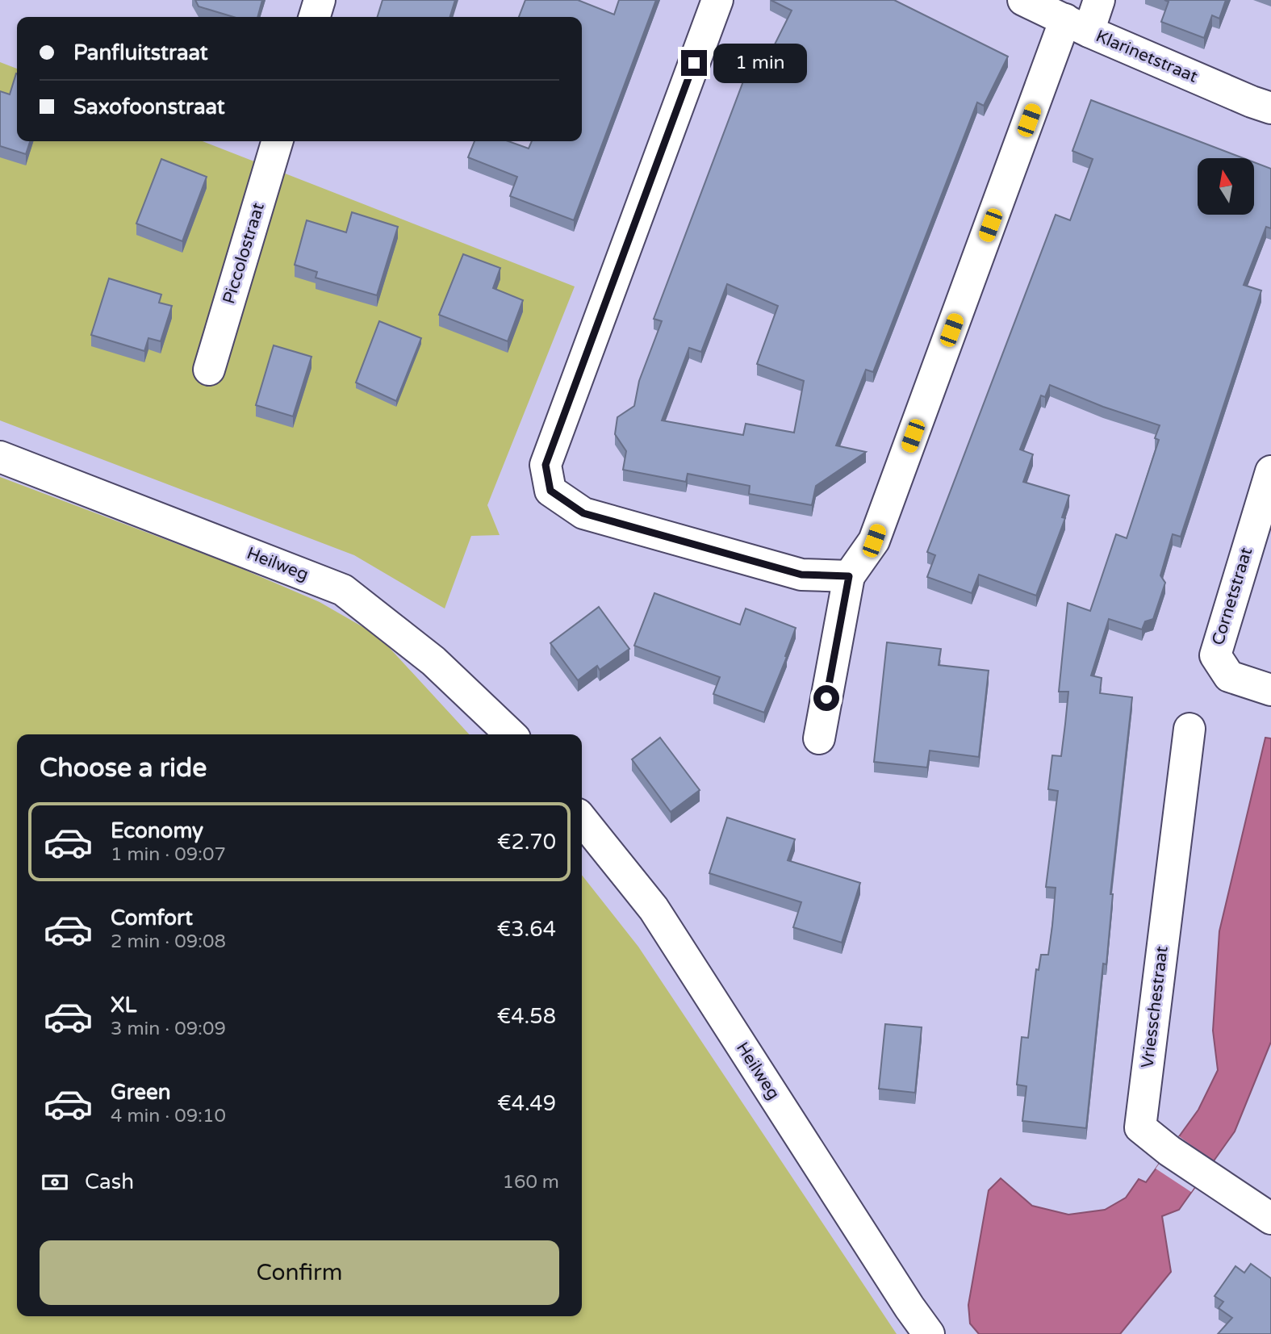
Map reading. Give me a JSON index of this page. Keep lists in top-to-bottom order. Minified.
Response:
{"streets":{"street":["Klarinetstraat","Piccolostraat","Heilweg","Cornetstraat","Vriesschestraat"]},"north":"top","page":{"banner":["Panfluitstraat","Saxofoonstraat"],"bubble":"1 min","heading":"Choose a ride","list":[{"name":"Economy","note":"1 min · 09:07","value":"€2.70"},{"name":"Comfort","note":"2 min · 09:08","value":"€3.64"},{"name":"XL","note":"3 min · 09:09","value":"€4.58"},{"name":"Green","note":"4 min · 09:10","value":"€4.49"}],"pay":["Cash","160 m"],"buttons":"Confirm"}}
